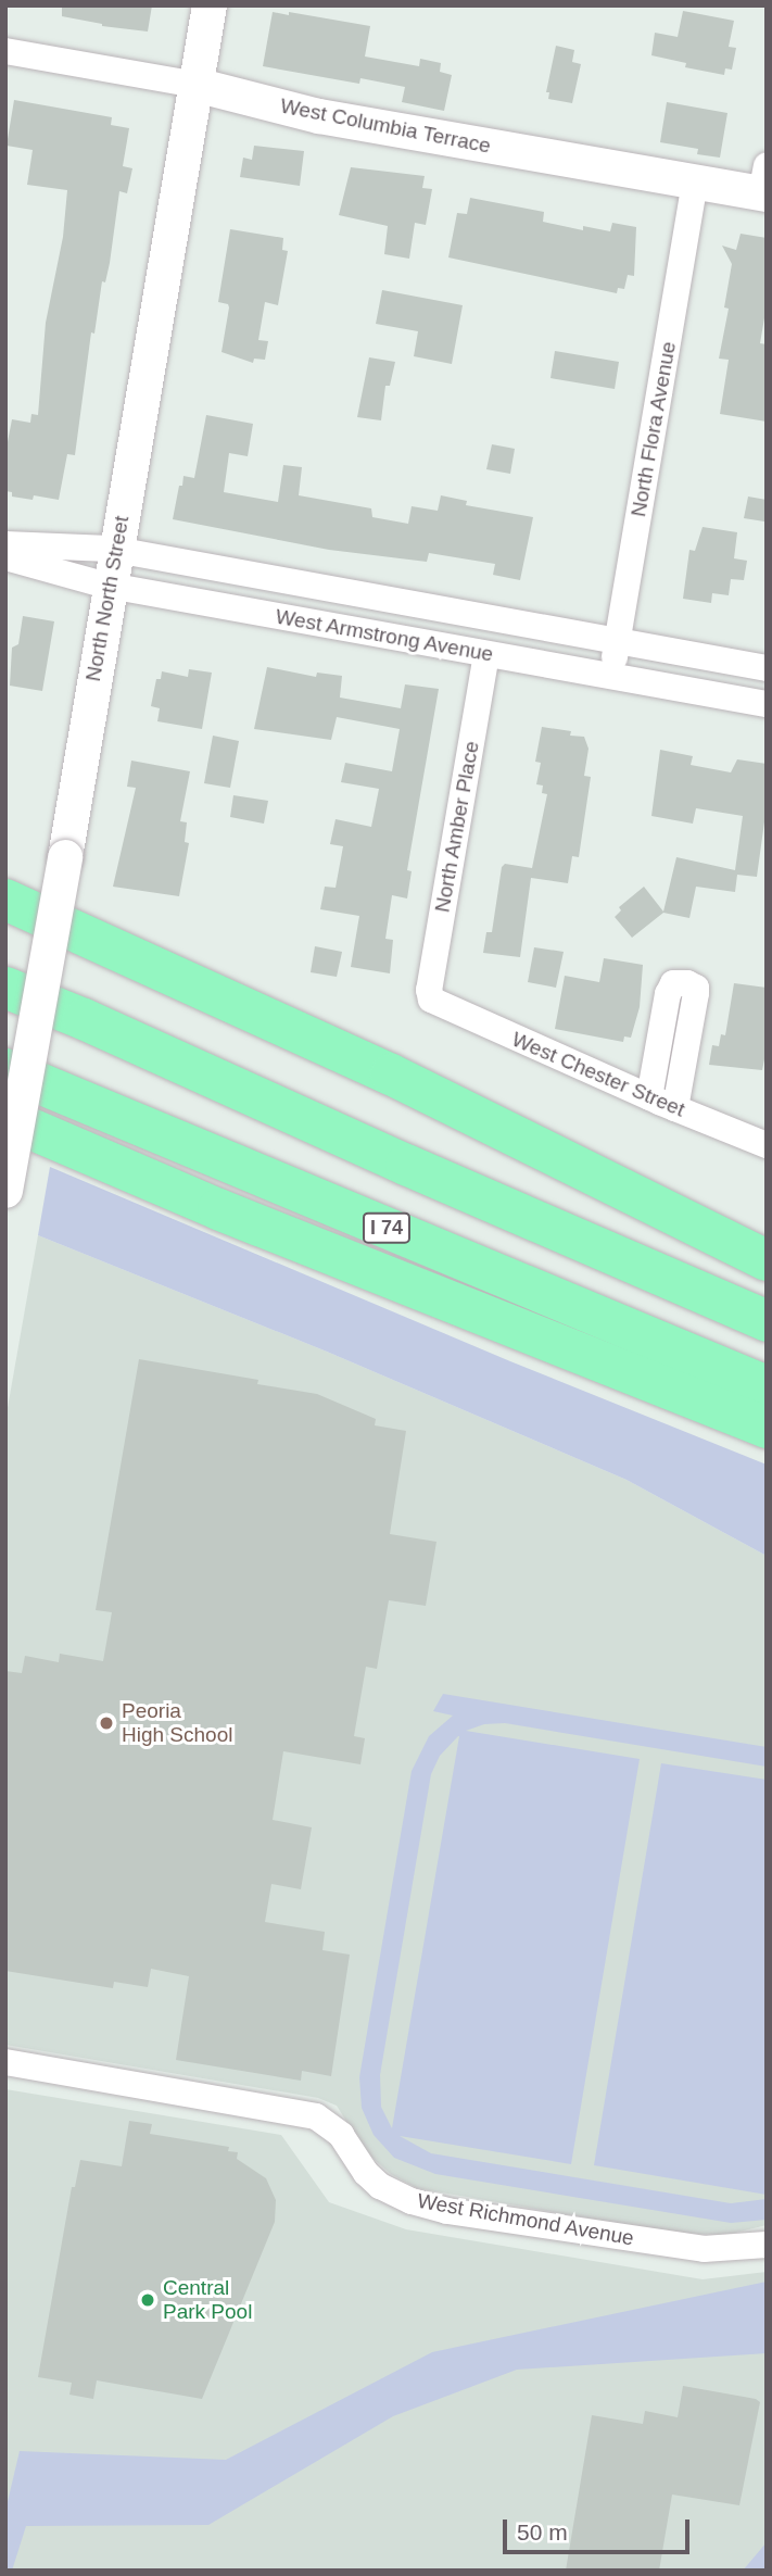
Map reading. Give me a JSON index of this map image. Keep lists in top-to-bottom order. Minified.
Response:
{"streets":{"highway":["I 74"],"street":["West Columbia Terrace","North Flora Avenue","North North Street","West Armstrong Avenue","North Amber Place","West Chester Street","West Richmond Avenue"]},"crossings":[["West Columbia Terrace","North Flora Avenue"],["West Columbia Terrace","North North Street"],["North Flora Avenue","West Armstrong Avenue"],["North North Street","West Armstrong Avenue"],["West Armstrong Avenue","North Amber Place"],["North Amber Place","West Chester Street"]],"places":["Peoria High School","Central Park Pool"],"scale_bar":"50 m"}
